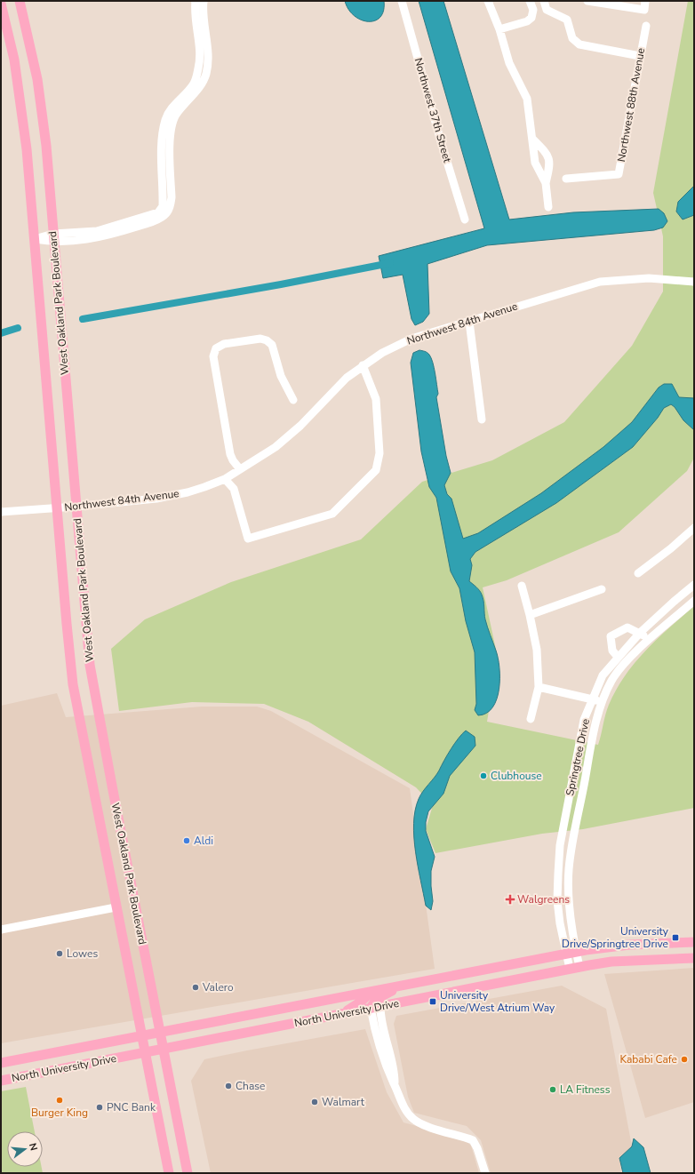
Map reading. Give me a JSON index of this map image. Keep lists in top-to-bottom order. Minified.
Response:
{"streets":{"main road":["West Oakland Park Boulevard","North University Drive"],"street":["Northwest 88th Avenue","Northwest 37th Street","Northwest 84th Avenue","Springtree Drive"]},"crossings":[["West Oakland Park Boulevard","Northwest 84th Avenue"],["West Oakland Park Boulevard","North University Drive"],["Springtree Drive","North University Drive"]],"places":{"other":["Clubhouse","Aldi","Lowes","Valero","Kababi Cafe","Chase","LA Fitness","Burger King","Walmart","PNC Bank"],"health":["Walgreens"],"transit":["University Drive/Springtree Drive","University Drive/West Atrium Way"]},"north":"right"}
